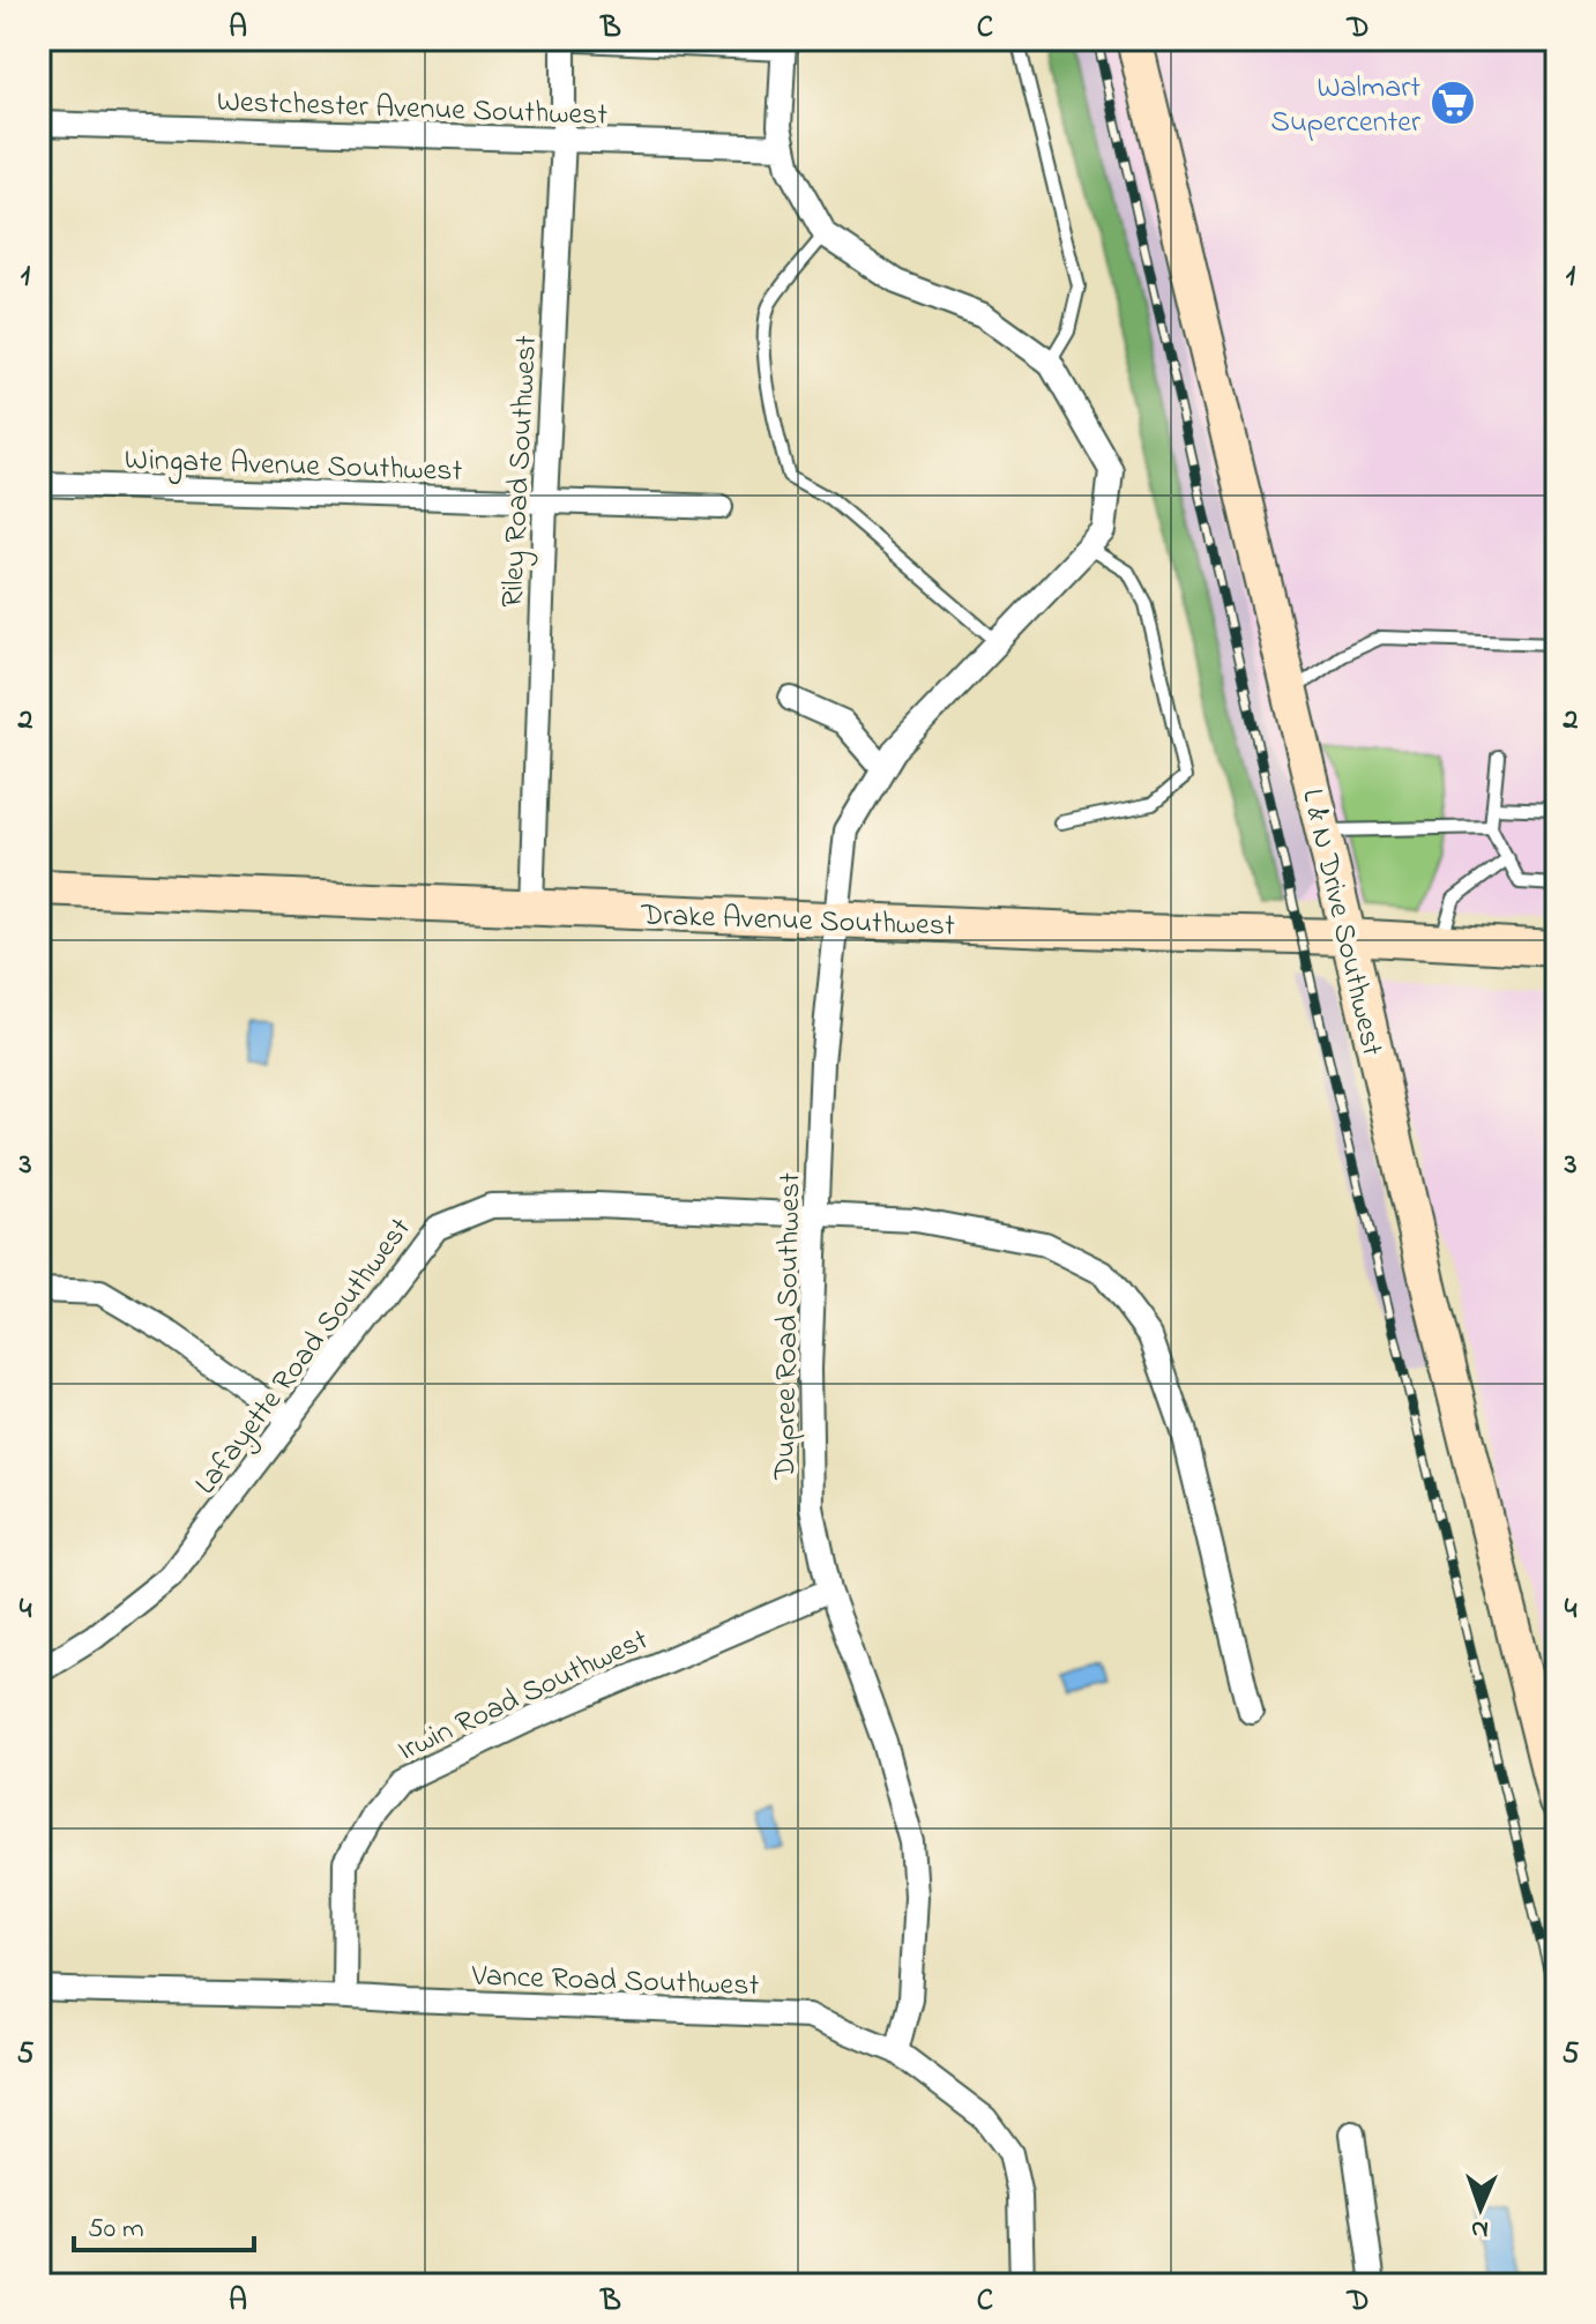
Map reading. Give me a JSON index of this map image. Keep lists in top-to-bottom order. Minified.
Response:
{"streets":{"street":["Westchester Avenue Southwest","Wingate Avenue Southwest","Riley Road Southwest","Drake Avenue Southwest","L & N Drive Southwest","Dupree Road Southwest","Lafayette Road Southwest","Irwin Road Southwest","Vance Road Southwest"]},"crossings":[["Westchester Avenue Southwest","Riley Road Southwest"],["Wingate Avenue Southwest","Riley Road Southwest"],["Riley Road Southwest","Drake Avenue Southwest"],["Drake Avenue Southwest","L & N Drive Southwest"],["Drake Avenue Southwest","Dupree Road Southwest"],["Dupree Road Southwest","Lafayette Road Southwest"],["Dupree Road Southwest","Irwin Road Southwest"],["Dupree Road Southwest","Vance Road Southwest"],["Irwin Road Southwest","Vance Road Southwest"]],"places":{"supermarket":["Walmart Supercenter"]},"scale_bar":"50 m","north":"bottom","grid":{"columns":["A","B","C","D"],"rows":["1","2","3","4","5"]}}
